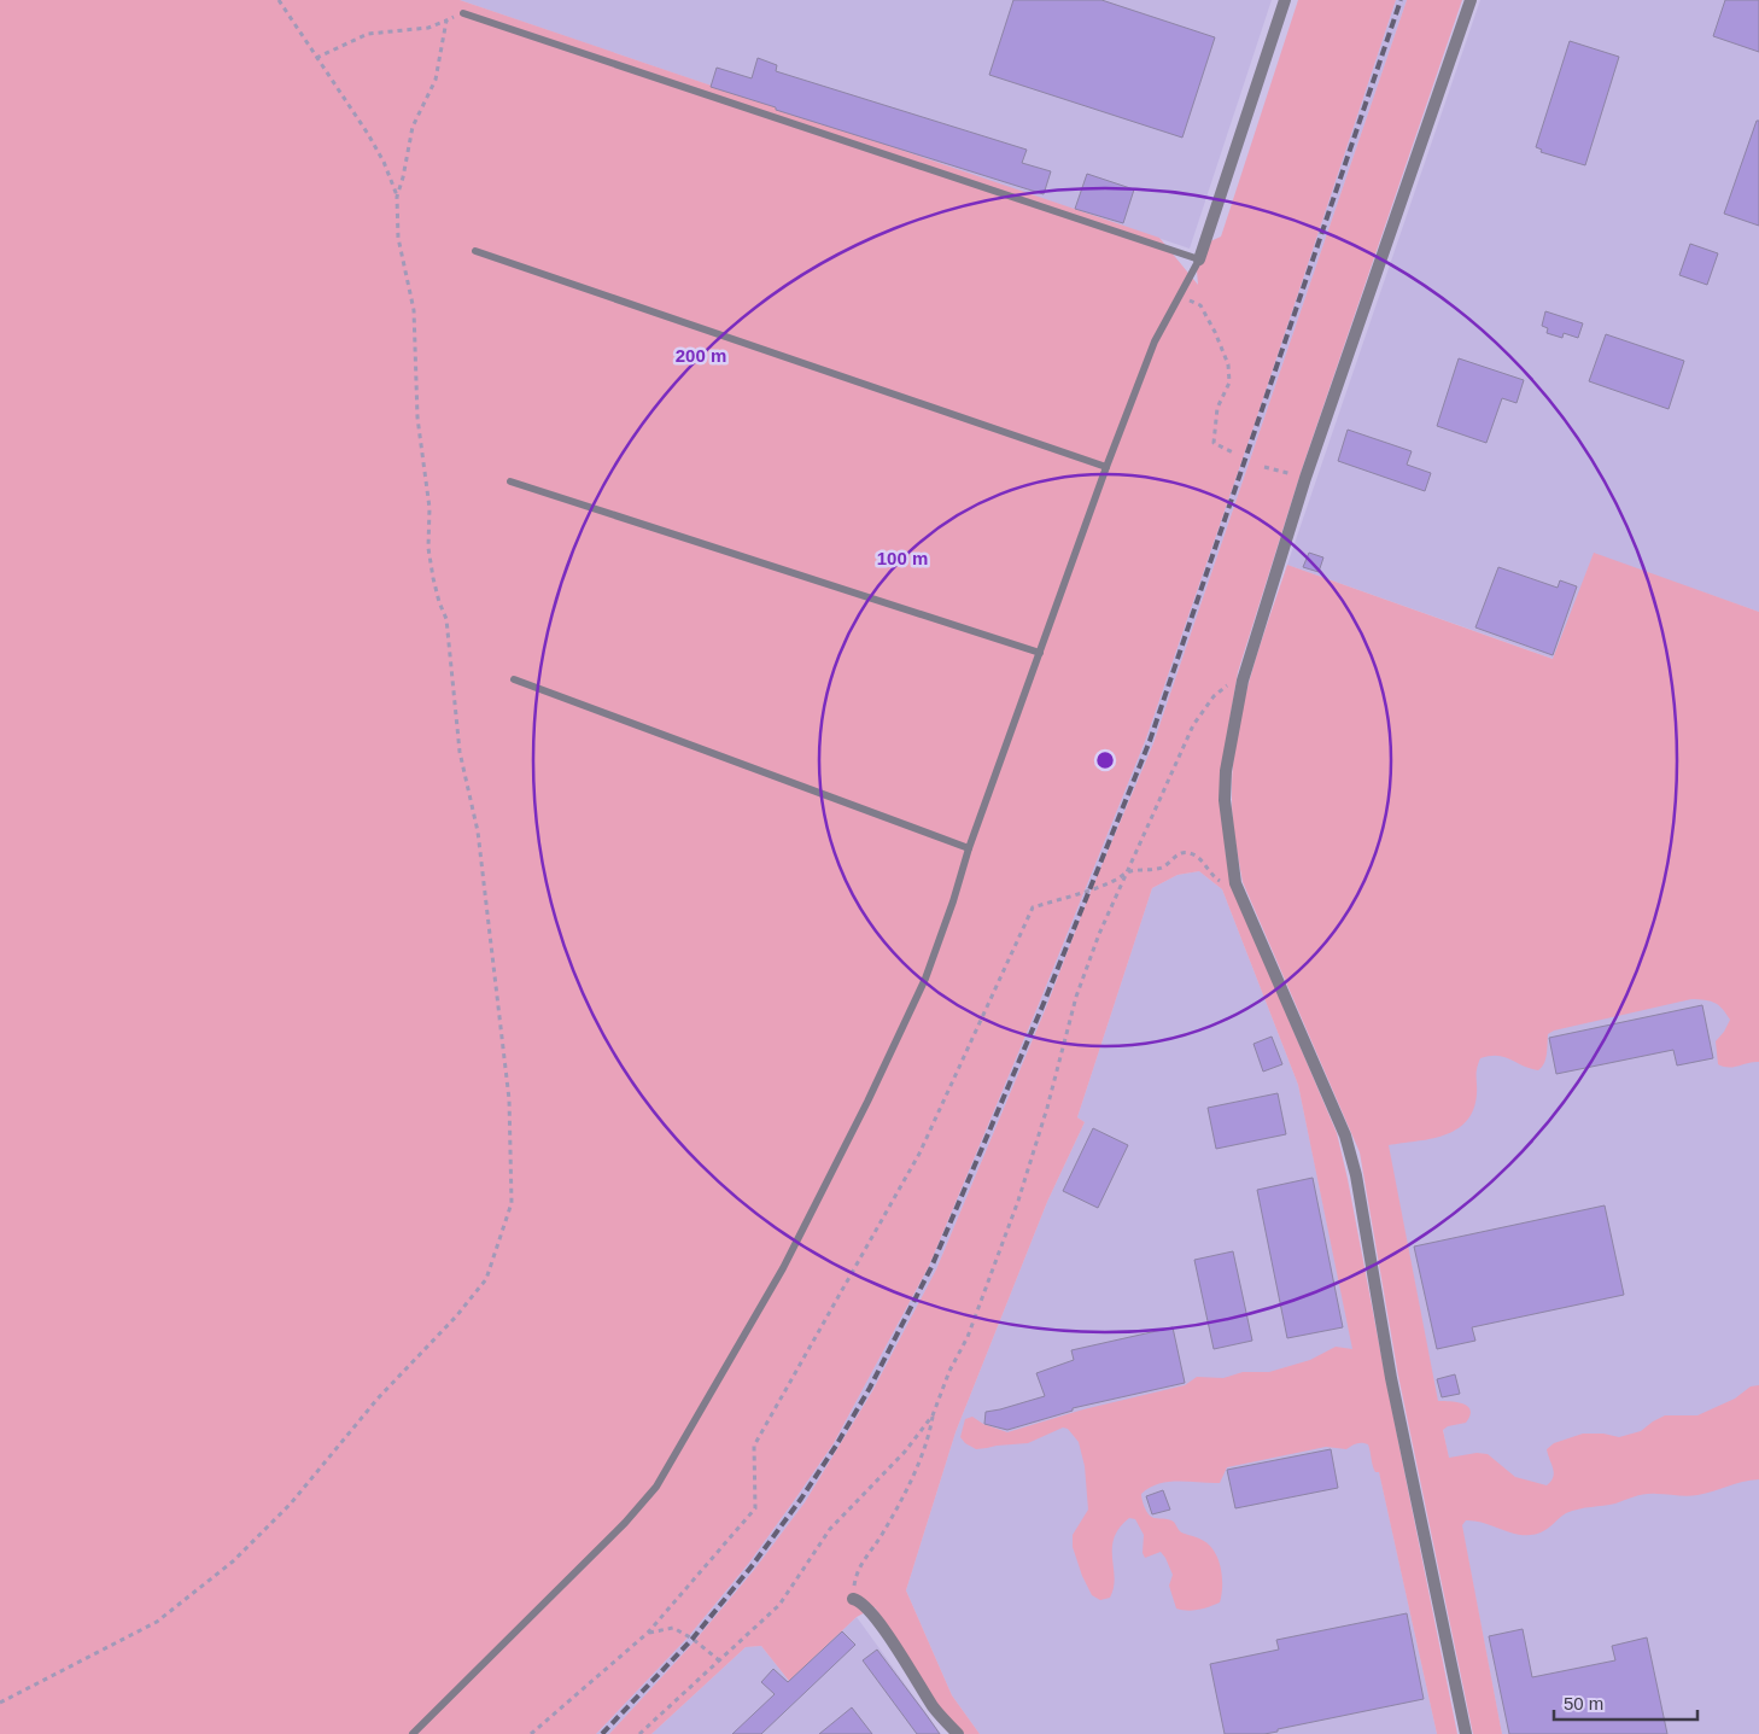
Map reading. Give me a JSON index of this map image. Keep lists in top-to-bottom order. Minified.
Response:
{"scale_bar":"50 m","rings":["200 m","100 m"]}
